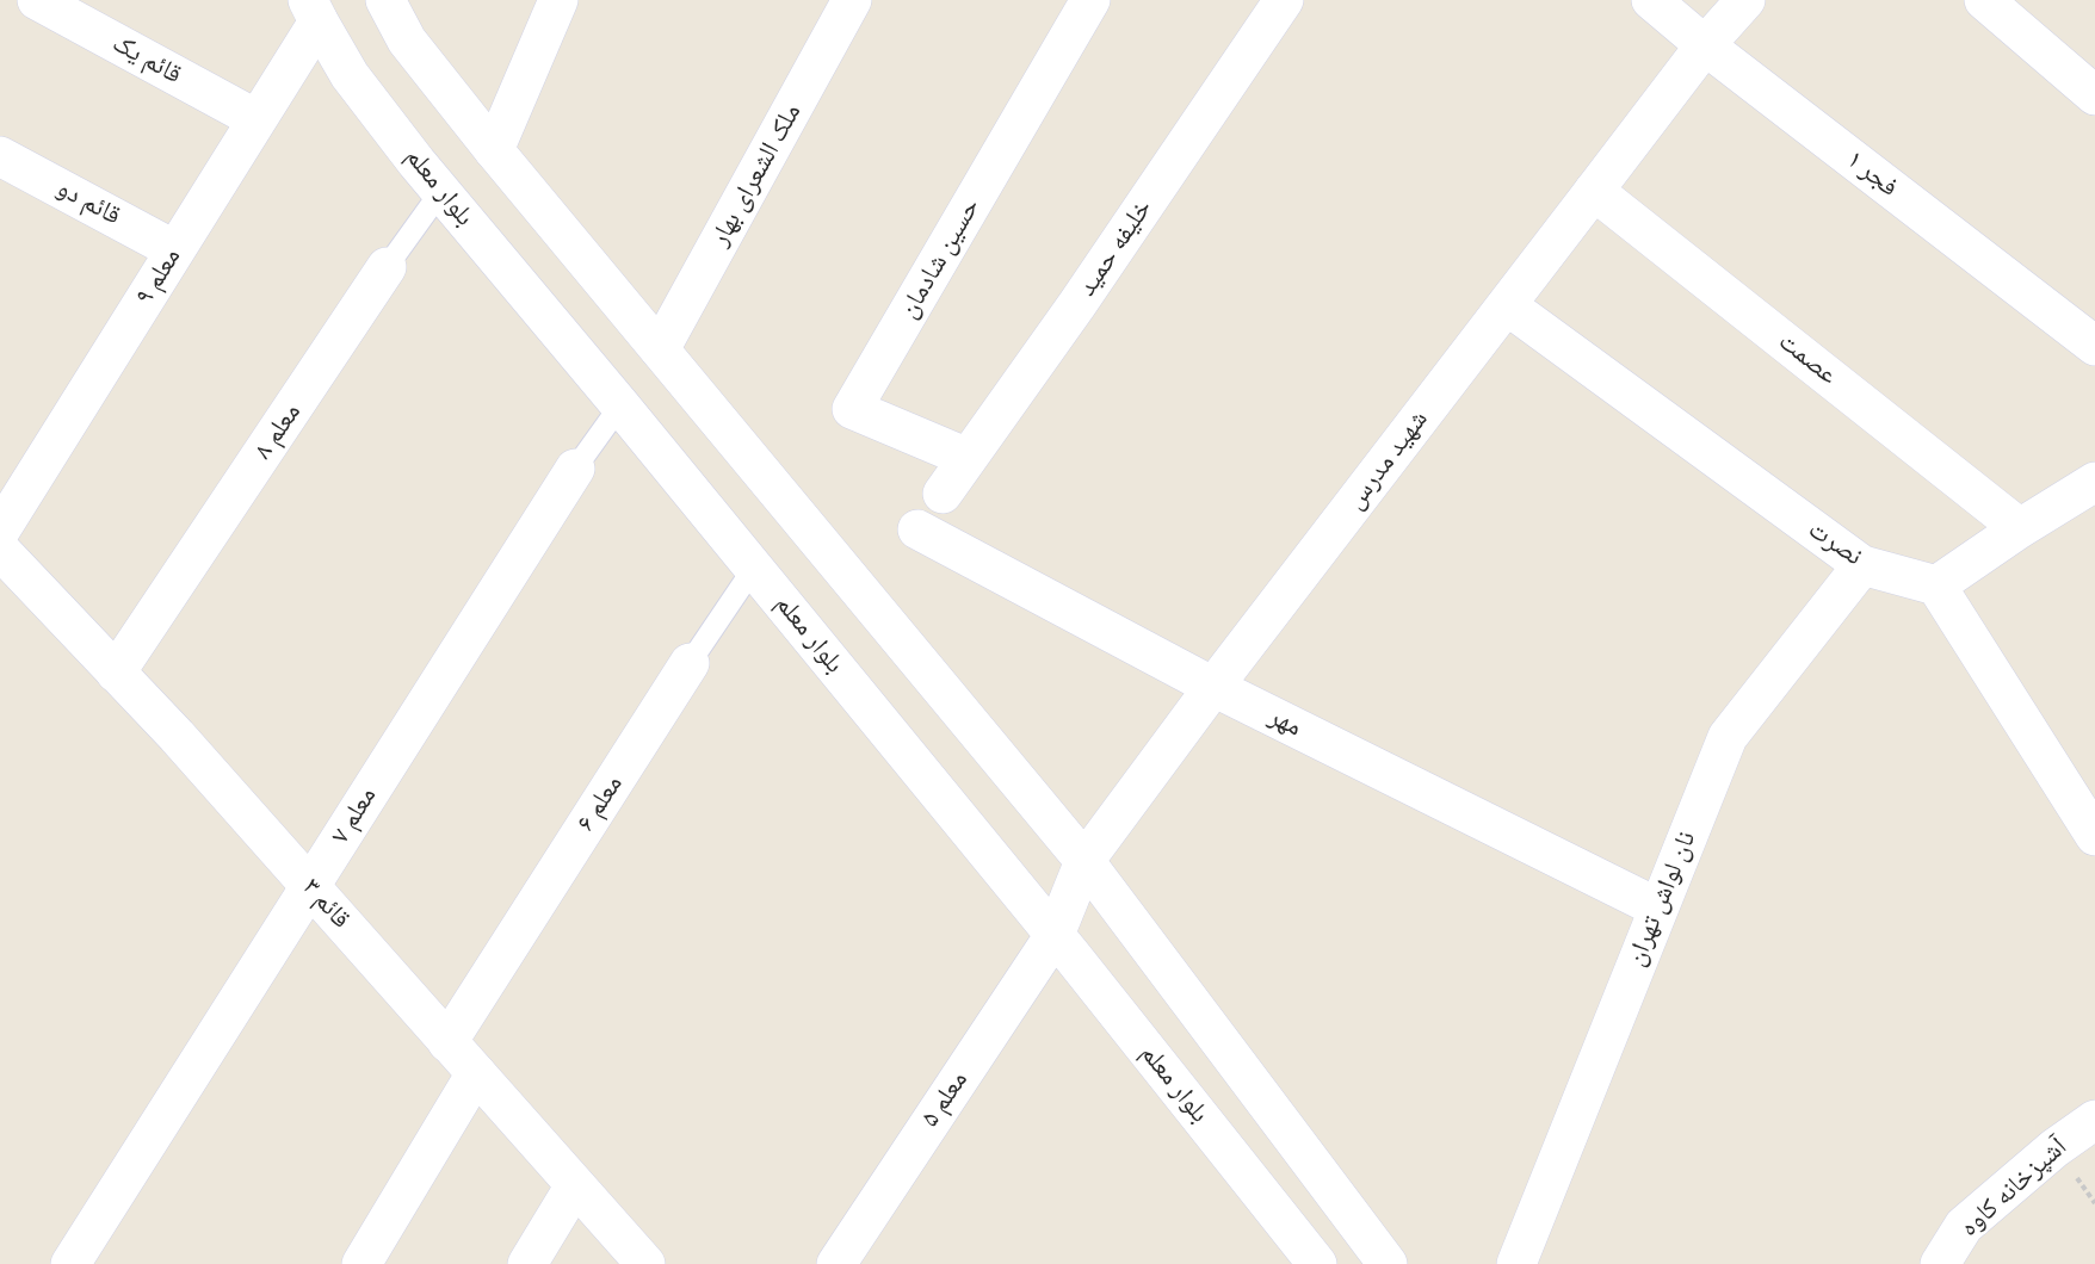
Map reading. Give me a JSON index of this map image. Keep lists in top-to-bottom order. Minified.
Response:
{"streets":{"street":["قائم یک","فجر ۱","ملک الشعرای بهار","بلوار معلم","قائم دو","خلیفه حمید","حسین شادمان","معلم ۹","عصمت","معلم ۸","شهید مدرس","نصرت","مهر","معلم ۶","معلم ۷","نان لواش تهران","قائم ۳","معلم ۵","آشپزخانه کاوه"]},"crossings":[["قائم یک","معلم ۹"],["فجر ۱","شهید مدرس"],["بلوار معلم","معلم ۹"],["بلوار معلم","معلم ۸"],["بلوار معلم","شهید مدرس"],["بلوار معلم","معلم ۶"],["بلوار معلم","معلم ۷"],["بلوار معلم","معلم ۵"],["قائم دو","معلم ۹"],["خلیفه حمید","حسین شادمان"],["عصمت","شهید مدرس"],["معلم ۸","قائم ۳"],["شهید مدرس","نصرت"],["شهید مدرس","مهر"],["شهید مدرس","معلم ۵"],["نصرت","نان لواش تهران"],["مهر","نان لواش تهران"],["معلم ۶","قائم ۳"],["معلم ۷","قائم ۳"]]}
